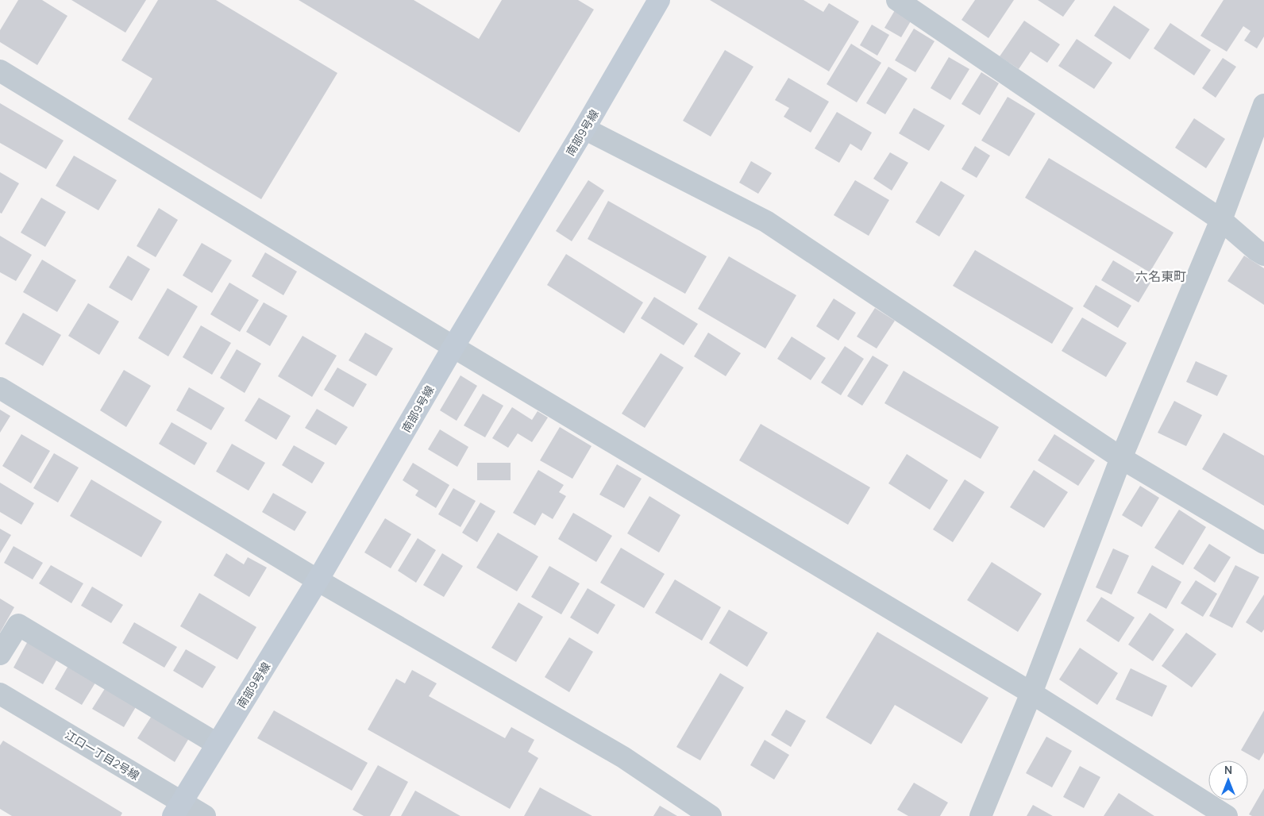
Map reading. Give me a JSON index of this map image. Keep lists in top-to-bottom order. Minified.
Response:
{"streets":{"street":["南部9号線","江口一丁目2号線"]},"crossings":[["南部9号線","江口一丁目2号線"]],"districts":["六名東町"],"north":"top"}
